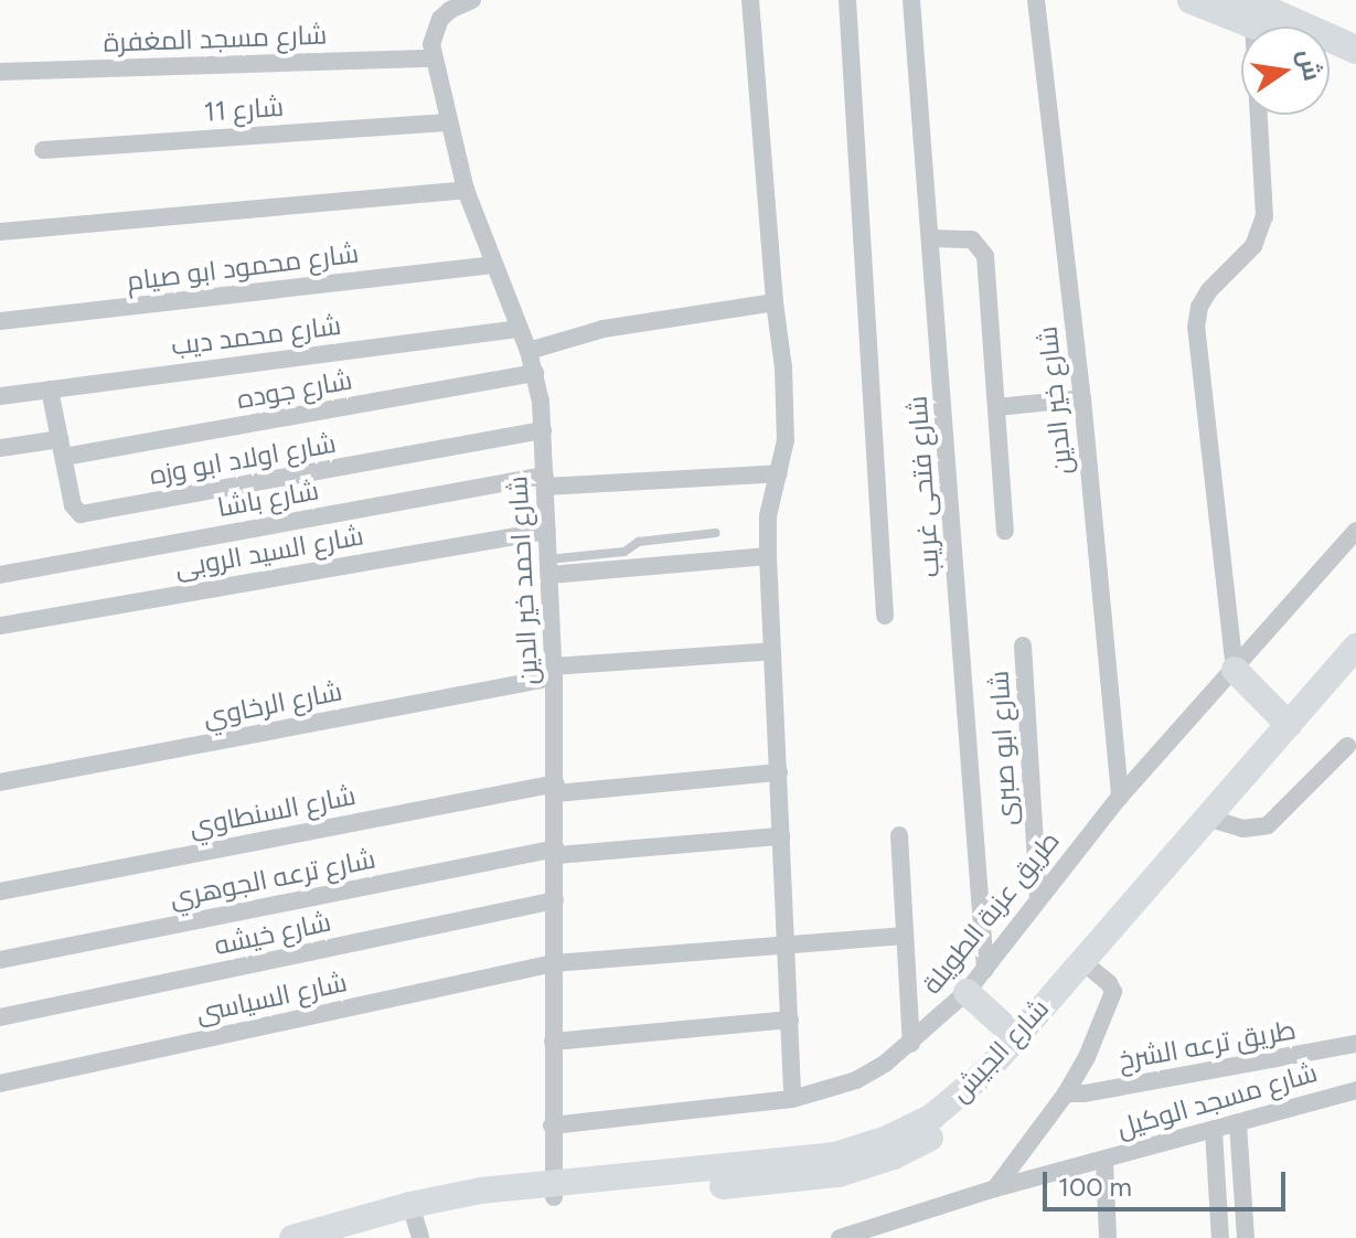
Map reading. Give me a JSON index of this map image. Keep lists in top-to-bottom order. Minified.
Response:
{"streets":{"main road":["شارع الجيش"],"street":["شارع مسجد المغفرة","شارع 11","شارع محمود ابو صيام","شارع محمد ديب","شارع جوده","شارع خير الدين","شارع اولاد ابو وزه","شارع فتحى غريب","شارع باشا","شارع السيد الروبى","شارع احمد خير الدين","شارع الرخاوي","شارع ابو صبرى","شارع السنطاوي","شارع ترعه الجوهري","طريق عزبة الطويلة","شارع خيشه","شارع السياسى","طريق ترعه الشرخ","شارع مسجد الوكيل"]},"crossings":[["شارع مسجد المغفرة","شارع احمد خير الدين"],["شارع 11","شارع احمد خير الدين"],["شارع محمود ابو صيام","شارع احمد خير الدين"],["شارع محمد ديب","شارع اولاد ابو وزه"],["شارع محمد ديب","شارع احمد خير الدين"],["شارع جوده","شارع اولاد ابو وزه"],["شارع جوده","شارع احمد خير الدين"],["شارع خير الدين","طريق عزبة الطويلة"],["شارع اولاد ابو وزه","شارع احمد خير الدين"],["شارع فتحى غريب","طريق عزبة الطويلة"],["شارع باشا","شارع احمد خير الدين"],["شارع السيد الروبى","شارع احمد خير الدين"],["شارع احمد خير الدين","شارع الرخاوي"],["شارع احمد خير الدين","شارع السنطاوي"],["شارع احمد خير الدين","شارع ترعه الجوهري"],["شارع احمد خير الدين","طريق عزبة الطويلة"],["شارع احمد خير الدين","شارع خيشه"],["شارع احمد خير الدين","شارع السياسى"],["شارع احمد خير الدين","شارع الجيش"],["شارع ابو صبرى","طريق عزبة الطويلة"]],"scale_bar":"100 m","north":"right"}
